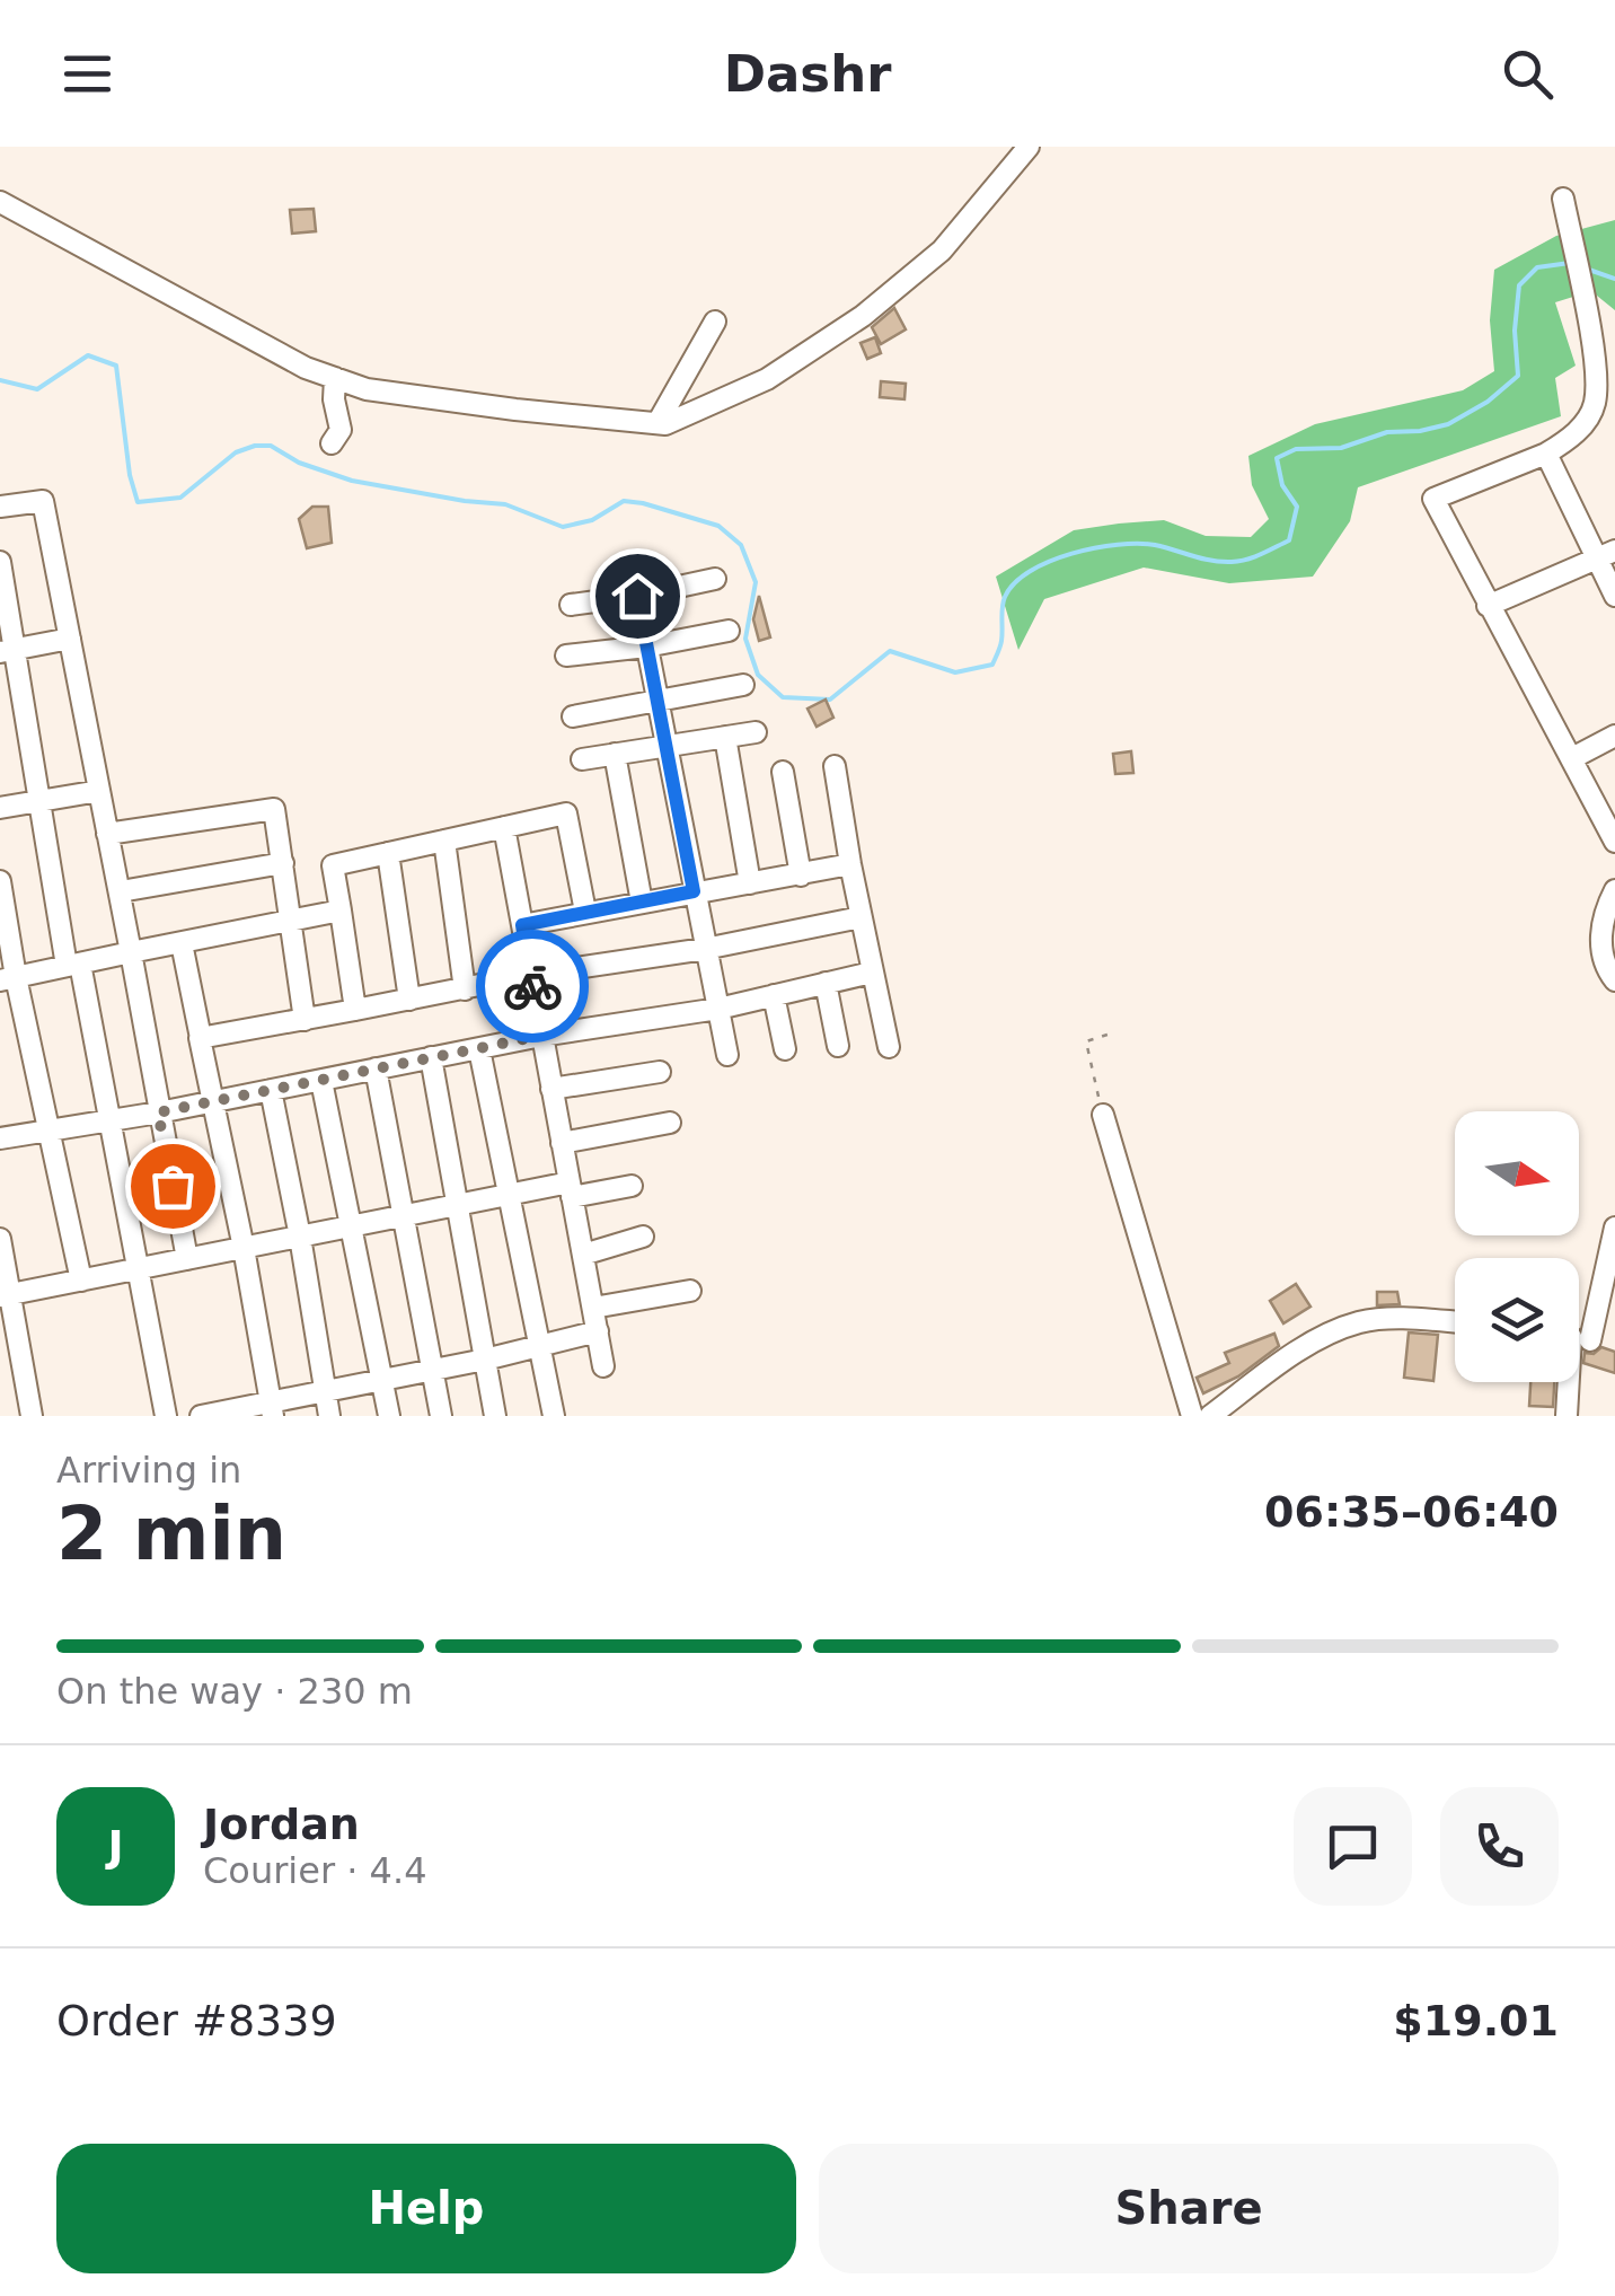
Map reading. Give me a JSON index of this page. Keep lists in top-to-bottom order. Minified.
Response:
{"north":"right","page":{"header":"Dashr","heading":["2 min","Arriving in","06:35–06:40"],"panel":["Jordan","Courier · 4.4","Order #8339","$19.01"],"bar":"On the way · 230 m","round":"J","buttons":["Help","Share"]}}
